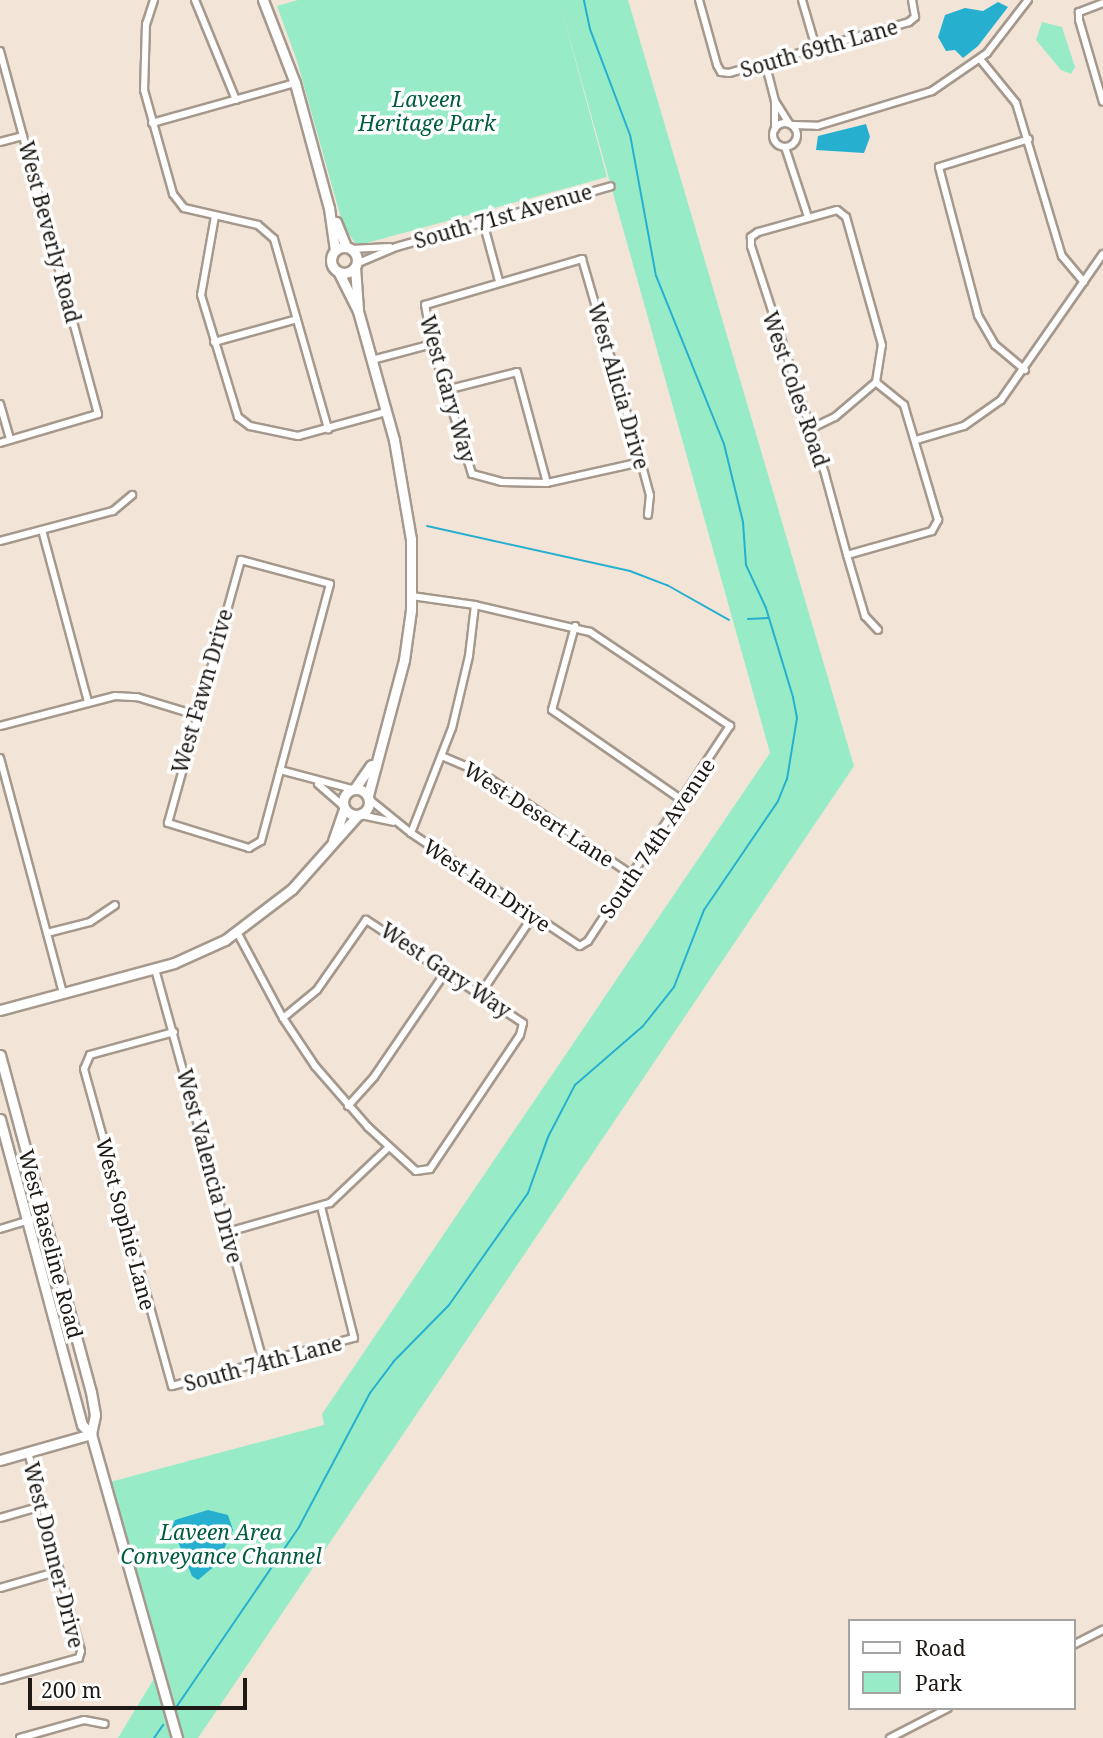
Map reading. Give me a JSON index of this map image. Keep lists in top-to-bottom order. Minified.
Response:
{"streets":{"street":["South 69th Lane","South 71st Avenue","West Beverly Road","West Alicia Drive","West Gary Way","West Coles Road","West Fawn Drive","West Desert Lane","South 74th Avenue","West Ian Drive","West Valencia Drive","West Sophie Lane","West Baseline Road","South 74th Lane","West Donner Drive"]},"crossings":[["West Alicia Drive","West Gary Way"],["West Desert Lane","South 74th Avenue"],["South 74th Avenue","West Ian Drive"],["West Valencia Drive","West Sophie Lane"],["West Valencia Drive","South 74th Lane"],["West Sophie Lane","South 74th Lane"]],"parks":["Laveen Heritage Park","Laveen Area Conveyance Channel"],"legend":["Road","Park"],"scale_bar":"200 m"}
